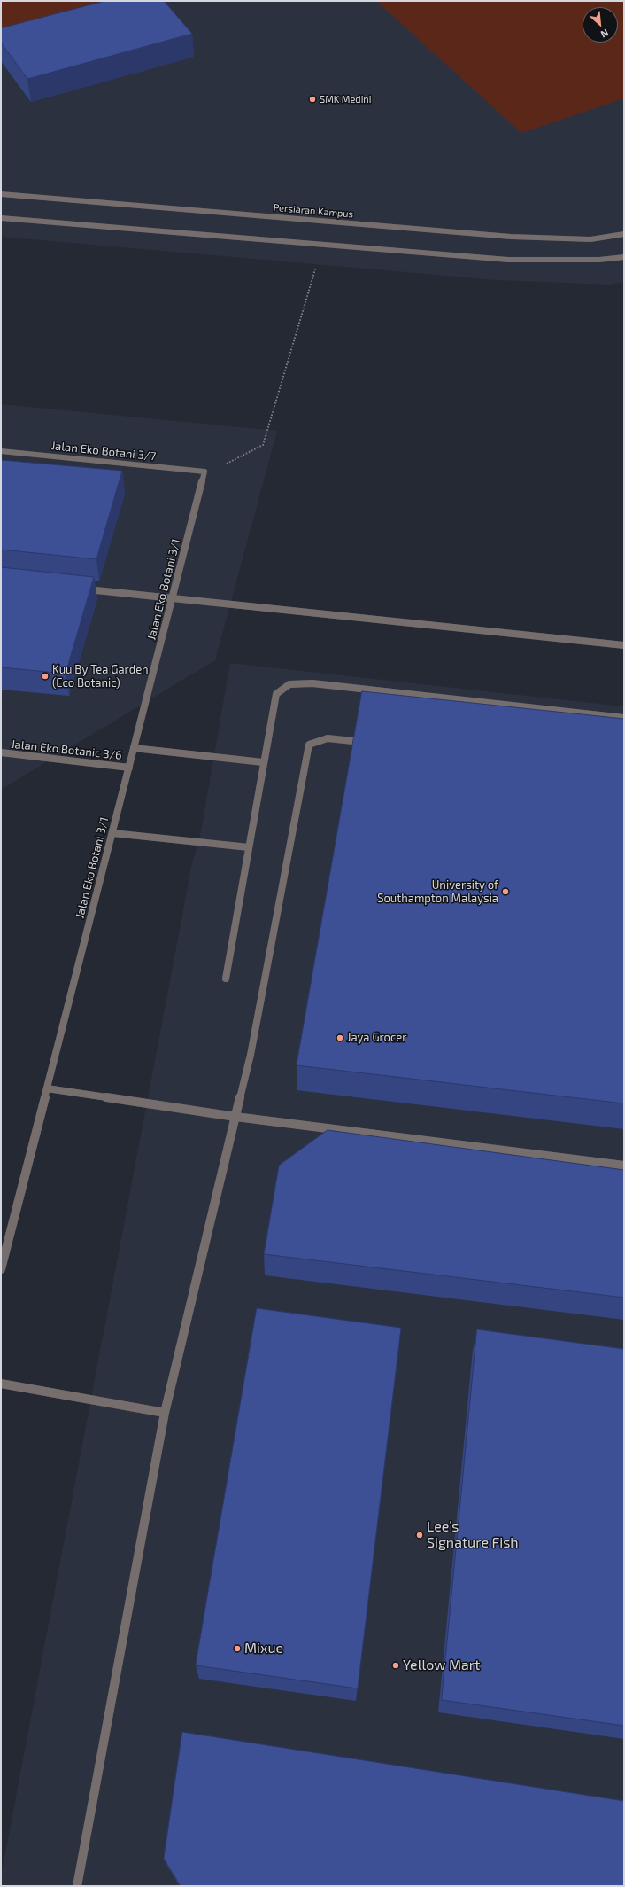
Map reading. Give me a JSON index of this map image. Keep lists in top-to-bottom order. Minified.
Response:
{"streets":{"street":["Persiaran Kampus","Jalan Eko Botani 3/7","Jalan Eko Botani 3/1","Jalan Eko Botanic 3/6"]},"crossings":[["Jalan Eko Botani 3/7","Jalan Eko Botani 3/1"],["Jalan Eko Botani 3/1","Jalan Eko Botanic 3/6"]],"places":["SMK Medini","Kuu By Tea Garden (Eco Botanic)","University of Southampton Malaysia","Jaya Grocer","Lee’s Signature Fish","Mixue","Yellow Mart"],"north":"bottom right"}
